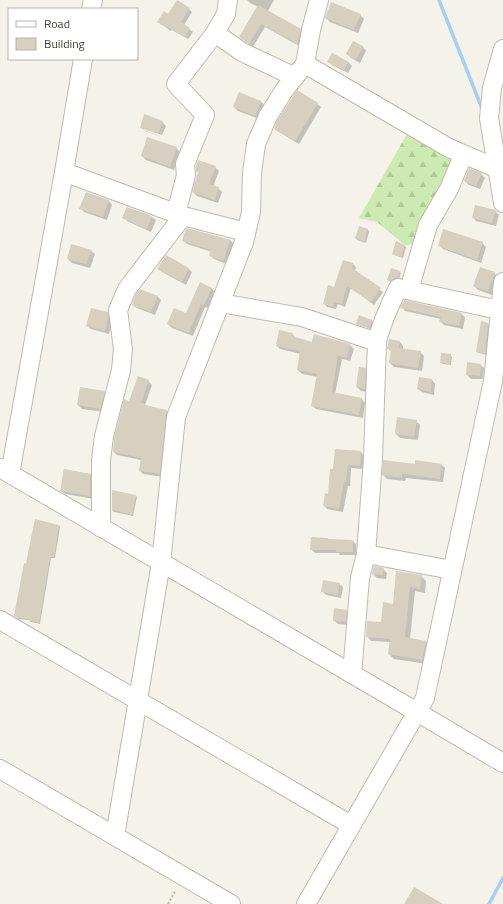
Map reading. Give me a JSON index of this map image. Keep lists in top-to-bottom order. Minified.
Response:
{"legend":["Road","Building"]}
